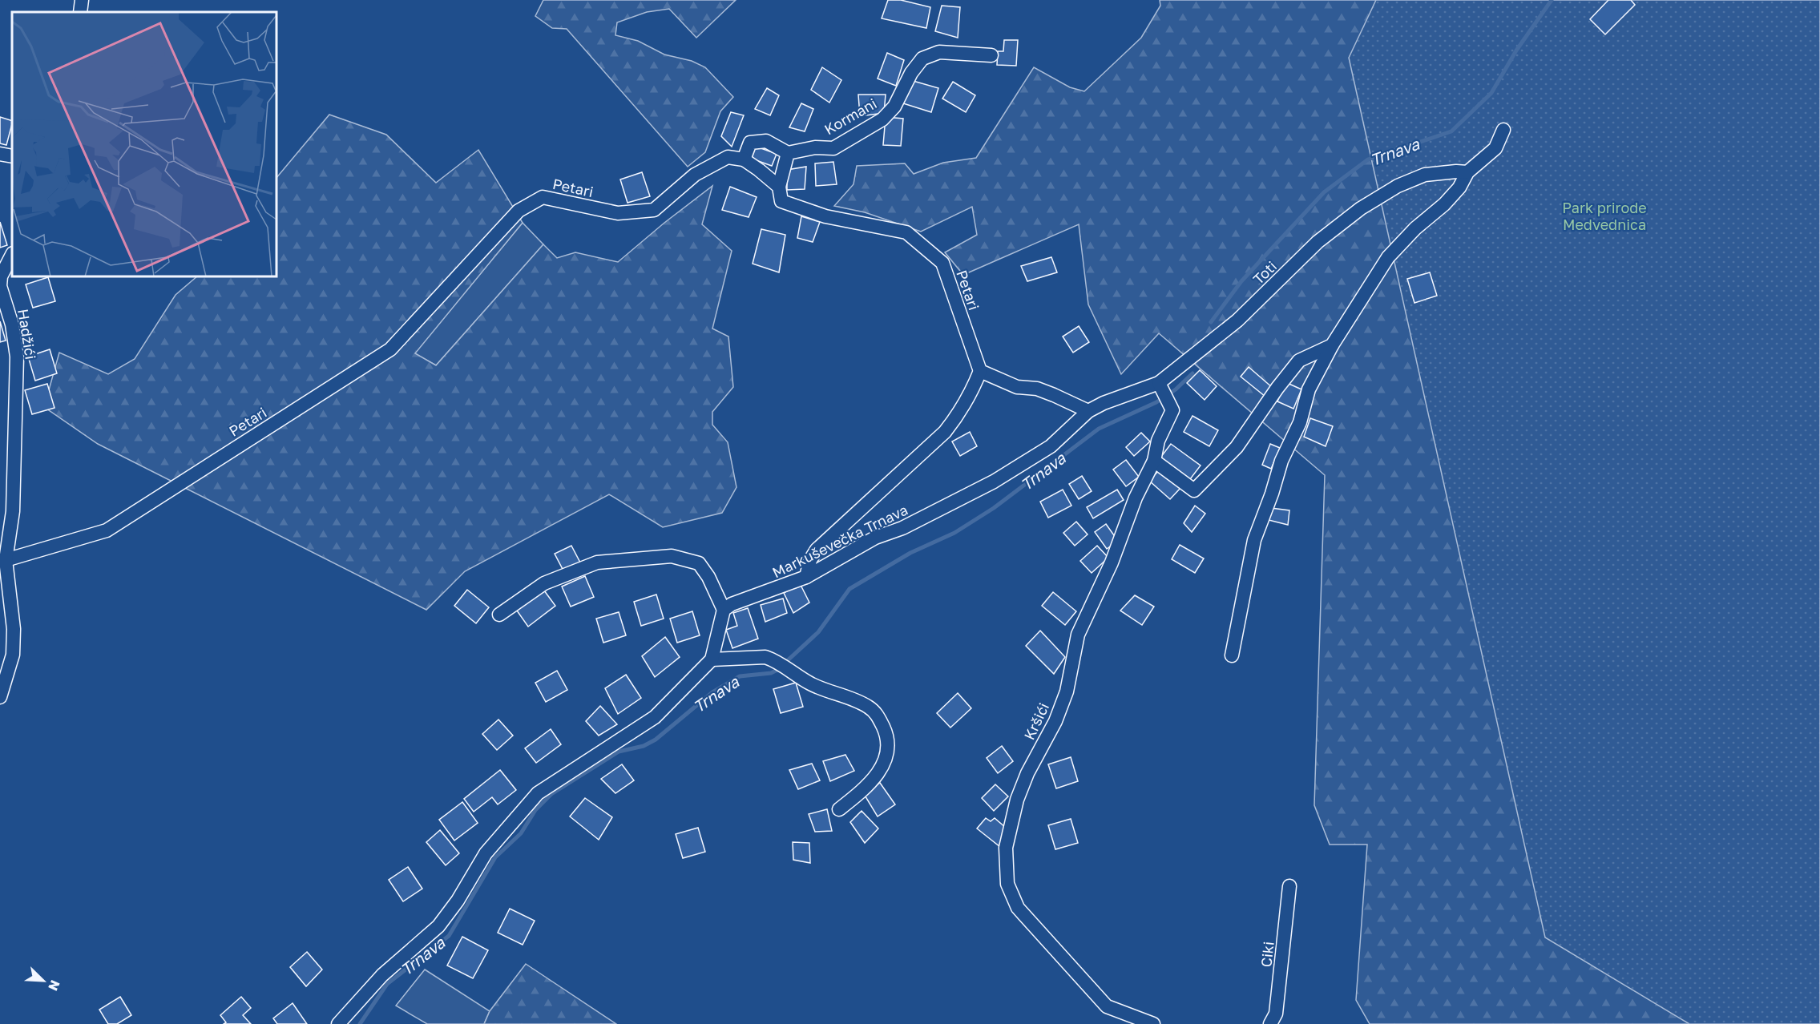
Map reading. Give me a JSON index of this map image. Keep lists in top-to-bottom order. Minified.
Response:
{"streets":{"street":["Kormani","Petari","Toti","Hadžići","Markuševečka Trnava","Kršići","Ciki"]},"crossings":[["Petari","Hadžići"],["Toti","Markuševečka Trnava"],["Toti","Kršići"]],"water":["Trnava"],"parks":["Park prirode Medvednica"],"north":"bottom right"}
